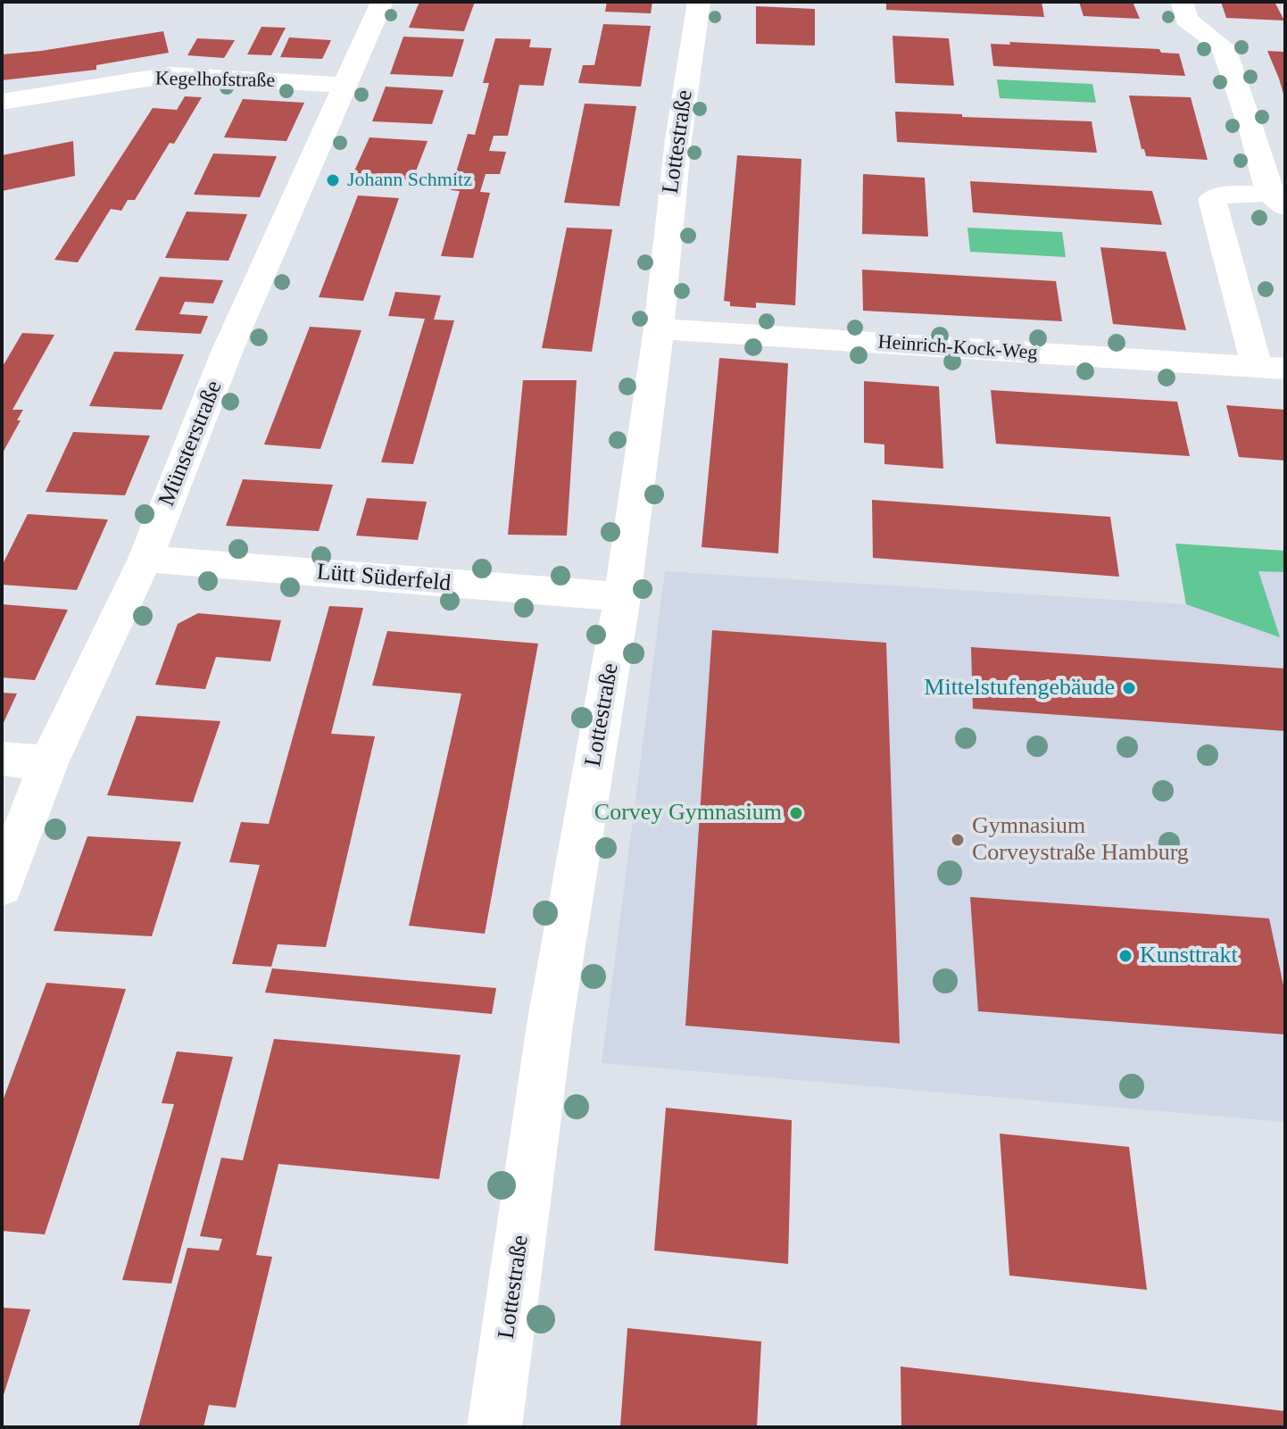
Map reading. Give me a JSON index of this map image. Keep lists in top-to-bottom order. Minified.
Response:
{"streets":{"street":["Kegelhofstraße","Lottestraße","Heinrich-Kock-Weg","Münsterstraße","Lütt Süderfeld"]},"crossings":[["Kegelhofstraße","Münsterstraße"],["Lottestraße","Heinrich-Kock-Weg"],["Lottestraße","Lütt Süderfeld"],["Münsterstraße","Lütt Süderfeld"]],"places":["Johann Schmitz","Mittelstufengebäude","Corvey Gymnasium","Gymnasium Corveystraße Hamburg","Kunsttrakt"]}
